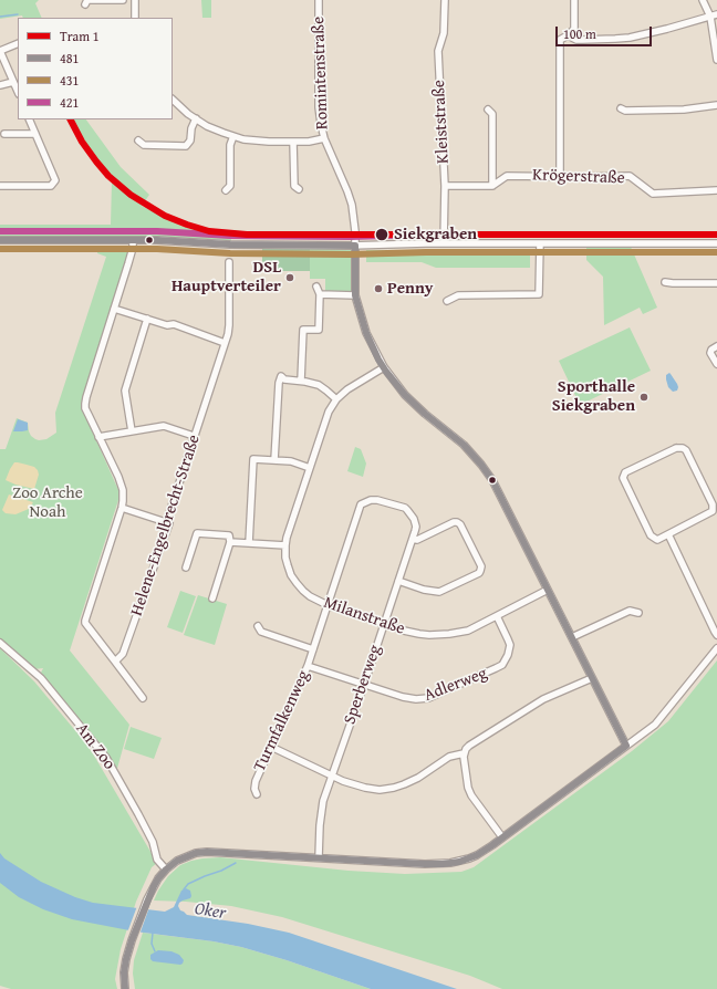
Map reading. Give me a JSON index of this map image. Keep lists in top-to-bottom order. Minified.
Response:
{"streets":{"street":["Romintenstraße","Kleiststraße","Krögerstraße","Helene-Engelbrecht-Straße","Milanstraße","Sperberweg","Adlerweg","Turmfalkenweg","Am Zoo"]},"crossings":[["Kleiststraße","Krögerstraße"],["Milanstraße","Sperberweg"],["Milanstraße","Adlerweg"],["Milanstraße","Turmfalkenweg"],["Sperberweg","Adlerweg"],["Sperberweg","Turmfalkenweg"],["Adlerweg","Turmfalkenweg"]],"water":["Oker"],"parks":["Zoo Arche Noah"],"places":["Siekgraben","DSL Hauptverteiler","Penny","Sporthalle Siekgraben"],"lines":["tram line 1","transit line 421","transit line 481","transit line 431"],"legend":["Tram 1","481","431","421"],"scale_bar":"100 m"}
